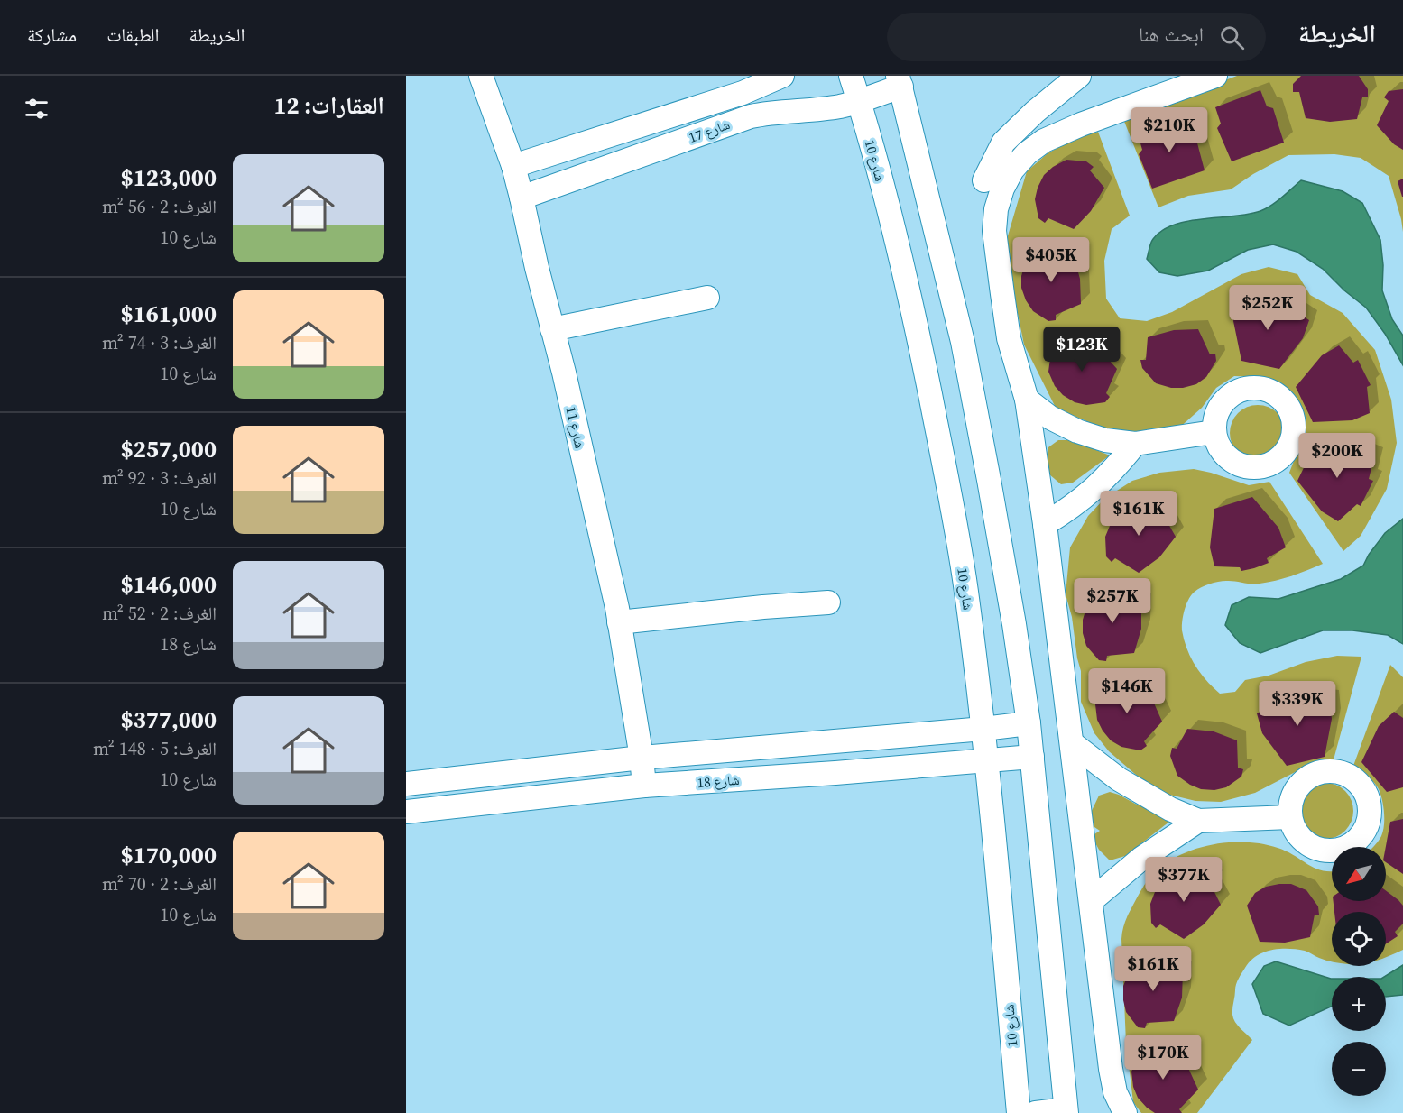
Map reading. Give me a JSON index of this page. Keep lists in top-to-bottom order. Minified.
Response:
{"streets":{"street":["شارع 17","شارع 10","شارع 11","شارع 18"]},"crossings":[["شارع 17","شارع 10"],["شارع 17","شارع 11"],["شارع 10","شارع 18"],["شارع 11","شارع 18"]],"north":"bottom left","page":{"header":"الخريطة","search":"ابحث هنا","nav":["الخريطة","الطبقات","مشاركة"],"heading":"العقارات: 12","price":["$210K","$405K","$252K","$123K","$200K","$161K","$257K","$146K","$339K","$377K","$161K","$170K"],"list":[{"name":"$123,000","note":"الغرف: 2 · 56 m² · شارع 10"},{"name":"$161,000","note":"الغرف: 3 · 74 m² · شارع 10"},{"name":"$257,000","note":"الغرف: 3 · 92 m² · شارع 10"},{"name":"$146,000","note":"الغرف: 2 · 52 m² · شارع 18"},{"name":"$377,000","note":"الغرف: 5 · 148 m² · شارع 10"},{"name":"$170,000","note":"الغرف: 2 · 70 m² · شارع 10"}],"map_buttons":["+","−"]}}
